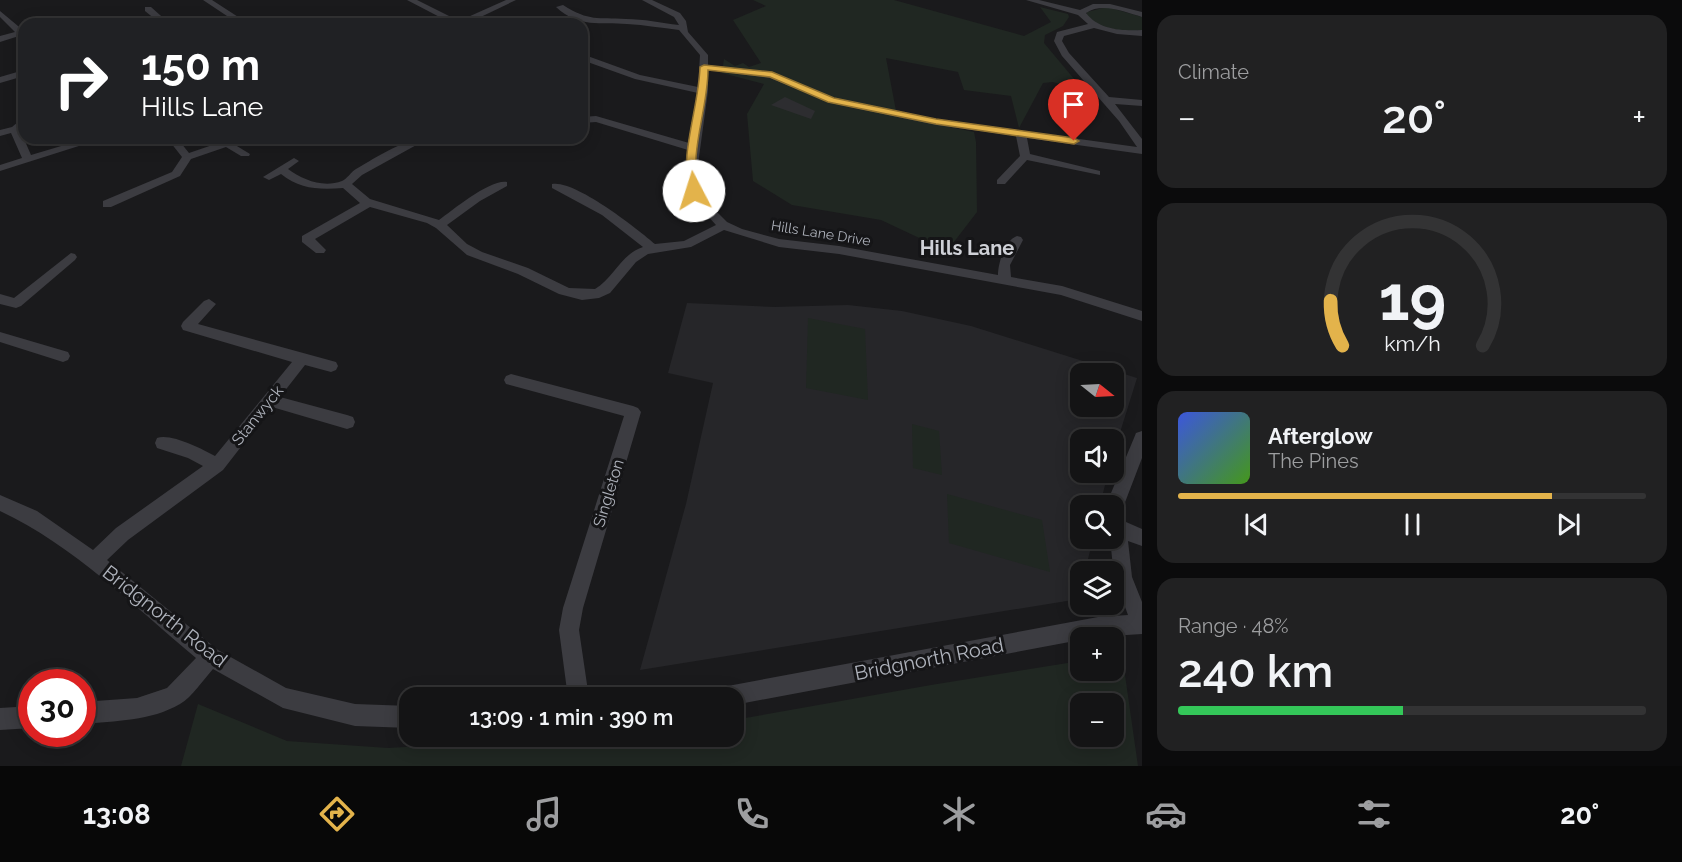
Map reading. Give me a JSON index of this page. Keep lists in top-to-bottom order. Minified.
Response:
{"streets":{"street":["Hills Lane Drive","Stanwyck","Singleton","Bridgnorth Road"]},"crossings":[["Stanwyck","Bridgnorth Road"]],"districts":["Hills Lane"],"north":"right","page":{"tile":["Climate",["Range · 48%","240 km"]],"turn":["150 m","Hills Lane"],"heat":["−","20°","+"],"map_buttons":["+","−"],"song":["Afterglow","The Pines"],"limit":"30","trip":"13:09 · 1 min · 390 m","tabs":["13:08","20°"],"gauge":["19","km/h"]}}
